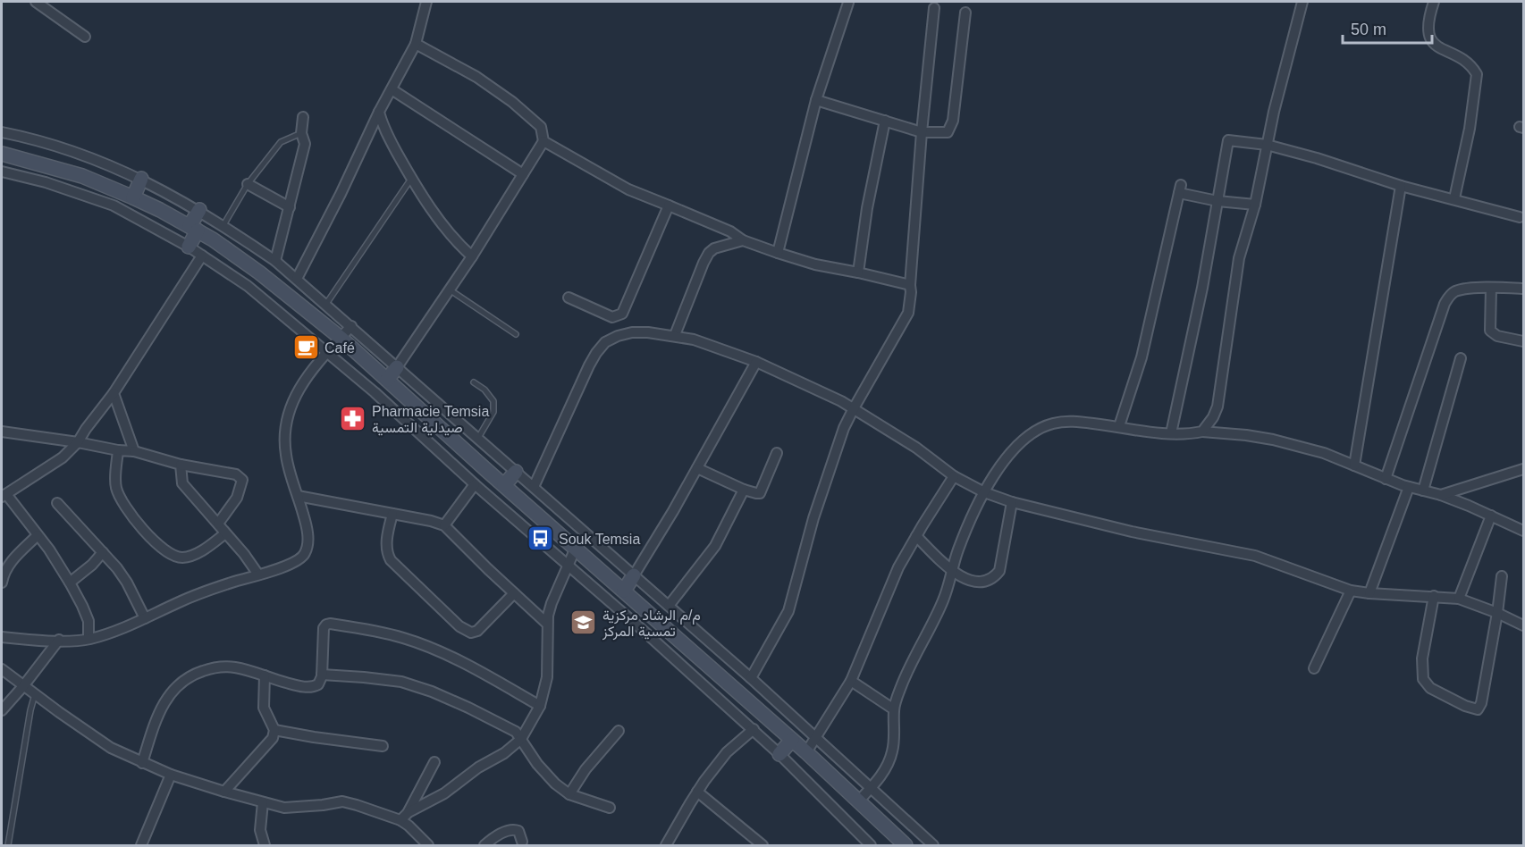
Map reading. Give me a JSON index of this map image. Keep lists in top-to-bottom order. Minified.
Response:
{"places":{"cafe":["Café"],"pharmacy":["Pharmacie Temsia صيدلية التمسية"],"bus stop":["Souk Temsia"],"school or university":["م/م الرشاد مركزية تمسية المركز"]},"scale_bar":"50 m"}
